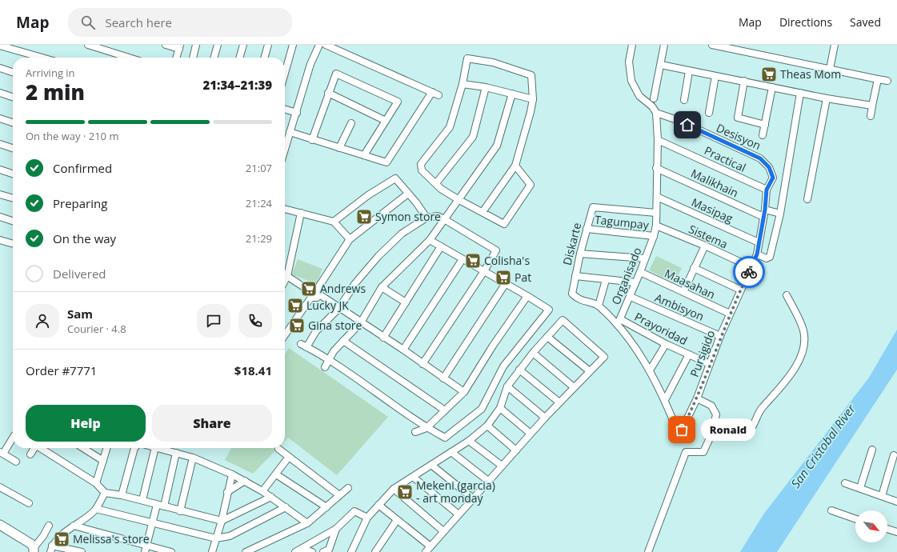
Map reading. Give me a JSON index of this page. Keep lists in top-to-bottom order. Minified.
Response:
{"streets":{"street":["Desisyon","Practical","Malikhain","Masipag","Tagumpay","Sistema","Diskarte","Organisado","Maasahan","Ambisyon","Prayoridad","Pursigido"]},"crossings":[["Desisyon","Practical"],["Desisyon","Organisado"],["Desisyon","Pursigido"],["Practical","Organisado"],["Malikhain","Organisado"],["Malikhain","Pursigido"],["Masipag","Organisado"],["Masipag","Pursigido"],["Tagumpay","Diskarte"],["Tagumpay","Organisado"],["Sistema","Organisado"],["Sistema","Pursigido"],["Diskarte","Organisado"],["Diskarte","Prayoridad"],["Organisado","Maasahan"],["Organisado","Ambisyon"],["Organisado","Prayoridad"],["Maasahan","Pursigido"],["Ambisyon","Pursigido"],["Prayoridad","Pursigido"]],"water":["San Cristobal River"],"places":{"supermarket":["Theas Mom","Symon store","Colisha's","Pat","Andrews","Lucky JK","Gina store","Mekeni (garcia) - art monday","Melissa's store"],"other":["Ronald"]},"north":"bottom right","page":{"header":"Map","search":"Search here","nav":["Map","Directions","Saved"],"heading":["2 min","Arriving in","21:34–21:39"],"panel":["Sam","Courier · 4.8","Order #7771","$18.41"],"bar":"On the way · 210 m","list":[["Confirmed","21:07"],["Preparing","21:24"],["On the way","21:29"],"Delivered"],"buttons":["Help","Share"],"bubble":"Ronald"}}
